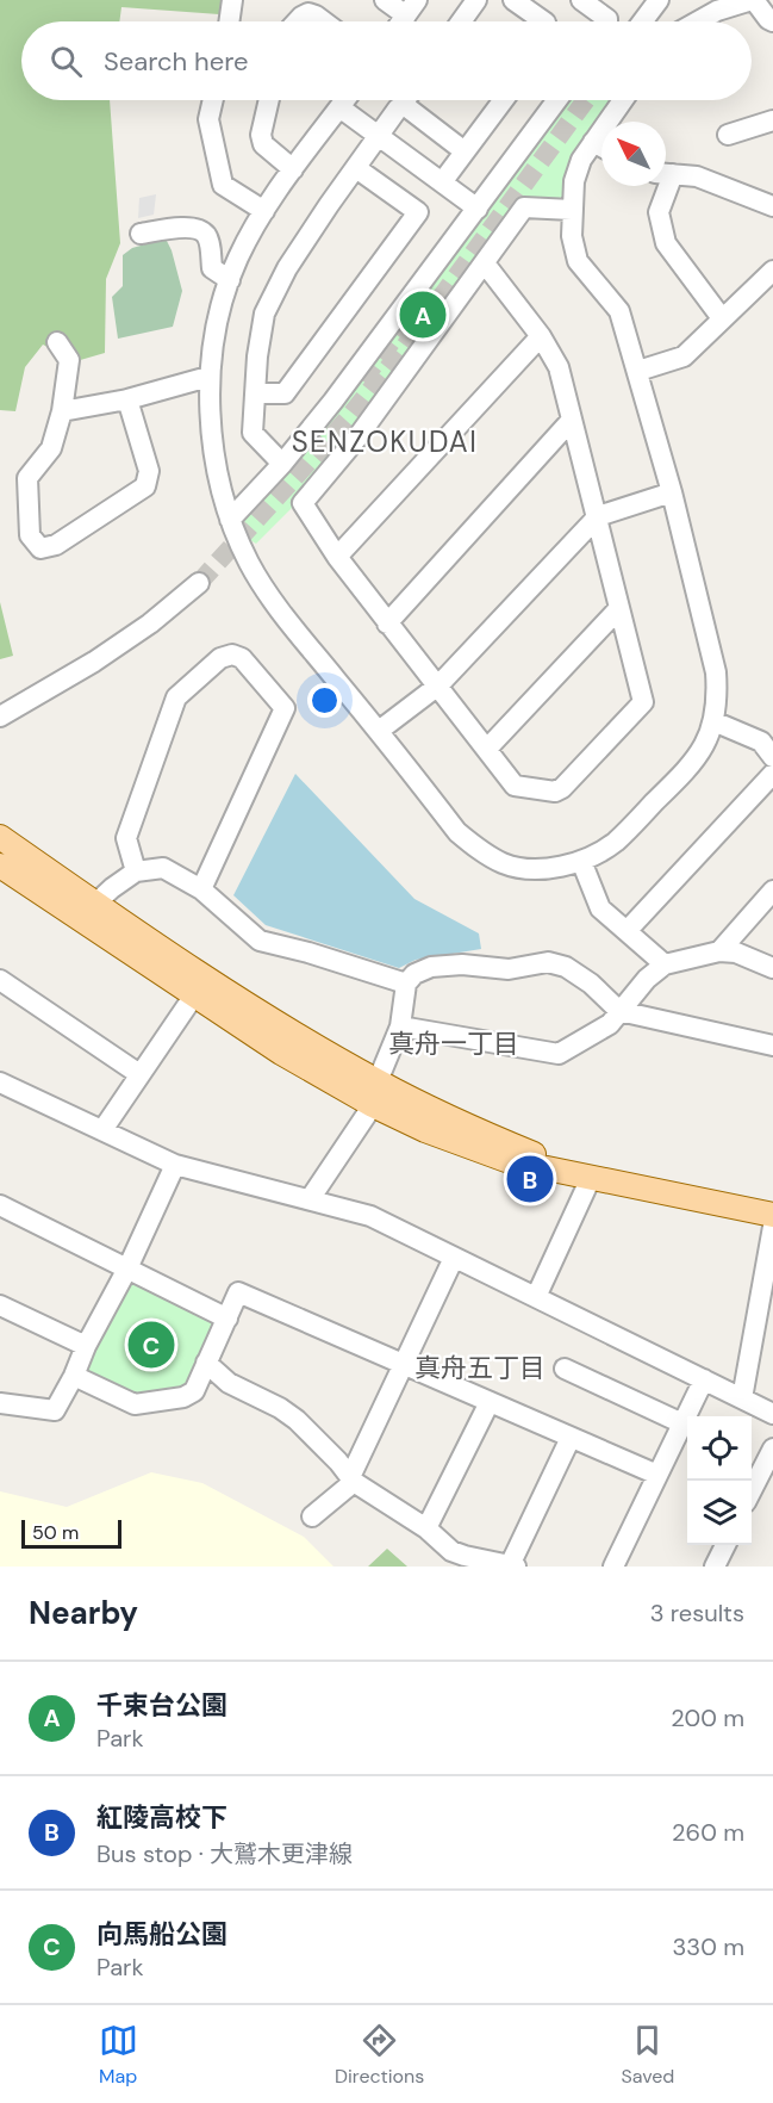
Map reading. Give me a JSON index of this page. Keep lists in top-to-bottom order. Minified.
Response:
{"districts":["SENZOKUDAI","真舟一丁目","真舟五丁目"],"scale_bar":"50 m","north":"top left","page":{"search":"Search here","pins":["A","B","C"],"scale":"50 m","heading":["Nearby","3 results"],"list":[{"mark":"A","name":"千束台公園","note":"Park","value":"200 m"},{"mark":"B","name":"紅陵高校下","note":"Bus stop · 大鷲木更津線","value":"260 m"},{"mark":"C","name":"向馬船公園","note":"Park","value":"330 m"}],"nav":["Map","Directions","Saved"]}}
